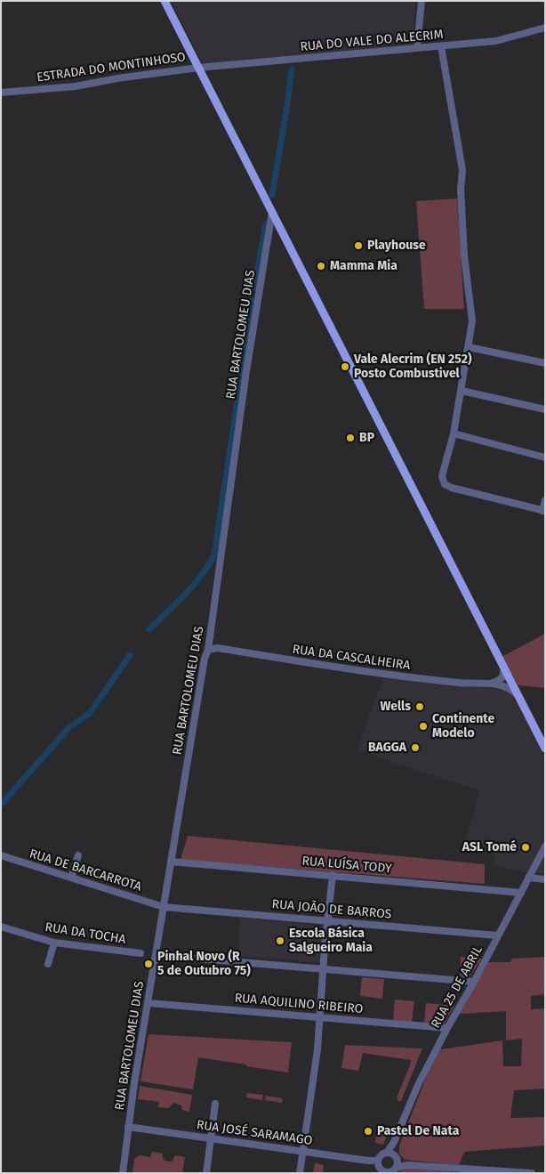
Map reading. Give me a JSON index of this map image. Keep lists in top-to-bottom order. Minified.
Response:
{"streets":{"street":["RUA DO VALE DO ALECRIM","ESTRADA DO MONTINHOSO","RUA BARTOLOMEU DIAS","RUA DA CASCALHEIRA","RUA LUÍSA TODY","RUA DE BARCARROTA","RUA JOÃO DE BARROS","RUA DA TOCHA","RUA 25 DE ABRIL","RUA AQUILINO RIBEIRO","RUA JOSÉ SARAMAGO"]},"crossings":[["RUA DO VALE DO ALECRIM","ESTRADA DO MONTINHOSO"],["RUA BARTOLOMEU DIAS","RUA DA CASCALHEIRA"],["RUA BARTOLOMEU DIAS","RUA LUÍSA TODY"],["RUA BARTOLOMEU DIAS","RUA DE BARCARROTA"],["RUA BARTOLOMEU DIAS","RUA JOÃO DE BARROS"],["RUA BARTOLOMEU DIAS","RUA AQUILINO RIBEIRO"],["RUA BARTOLOMEU DIAS","RUA JOSÉ SARAMAGO"],["RUA LUÍSA TODY","RUA 25 DE ABRIL"],["RUA DE BARCARROTA","RUA JOÃO DE BARROS"],["RUA JOÃO DE BARROS","RUA 25 DE ABRIL"],["RUA 25 DE ABRIL","RUA AQUILINO RIBEIRO"],["RUA 25 DE ABRIL","RUA JOSÉ SARAMAGO"]],"places":["Playhouse","Mamma Mia","Vale Alecrim (EN 252) Posto Combustivel","BP","Wells","Continente Modelo","BAGGA","ASL Tomé","Escola Básica Salgueiro Maia","Pinhal Novo (R 5 de Outubro 75)","Pastel De Nata"]}
